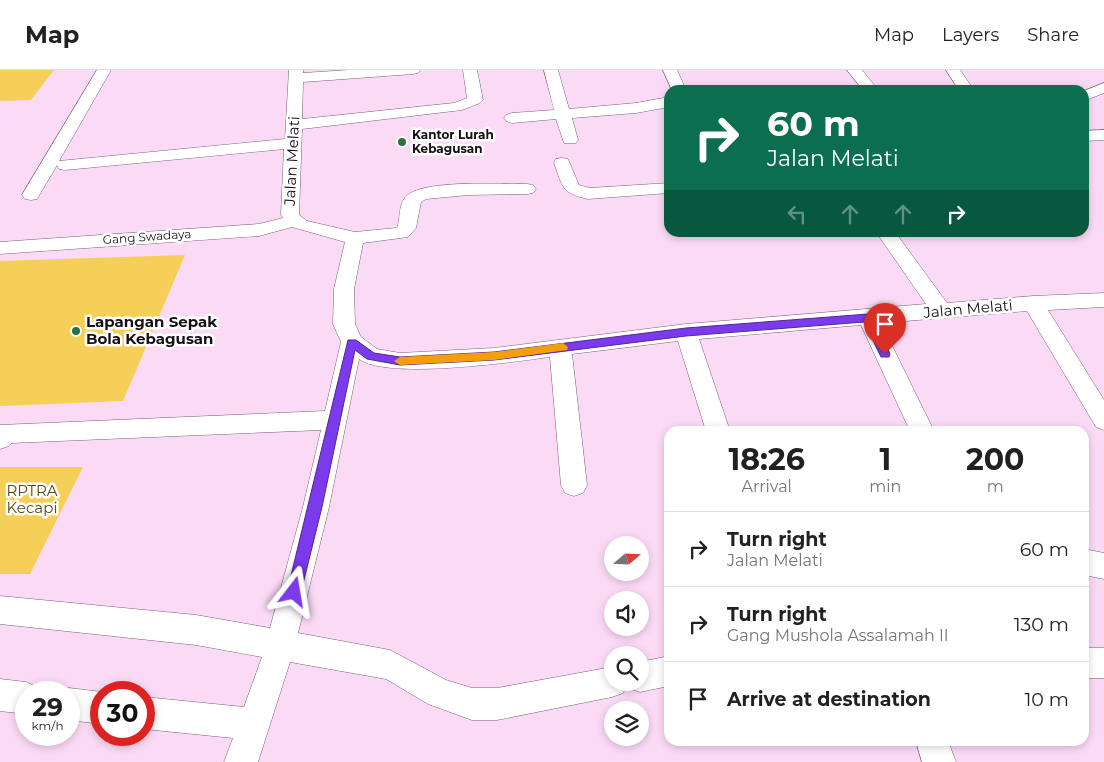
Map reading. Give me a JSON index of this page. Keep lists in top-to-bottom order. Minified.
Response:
{"streets":{"street":["Jalan Melati","Gang Swadaya"]},"crossings":[["Jalan Melati","Gang Swadaya"]],"parks":["RPTRA Kecapi"],"places":["Kantor Lurah Kebagusan","Lapangan Sepak Bola Kebagusan"],"north":"right","page":{"header":"Map","nav":["Map","Layers","Share"],"turn":["60 m","Jalan Melati"],"eta":["18:26","Arrival","1","min","200","m"],"list":[{"name":"Turn right","note":"Jalan Melati","value":"60 m"},{"name":"Turn right","note":"Gang Mushola Assalamah II","value":"130 m"},{"name":"Arrive at destination","value":"10 m"}],"speed":"29 km/h","limit":"30"}}
